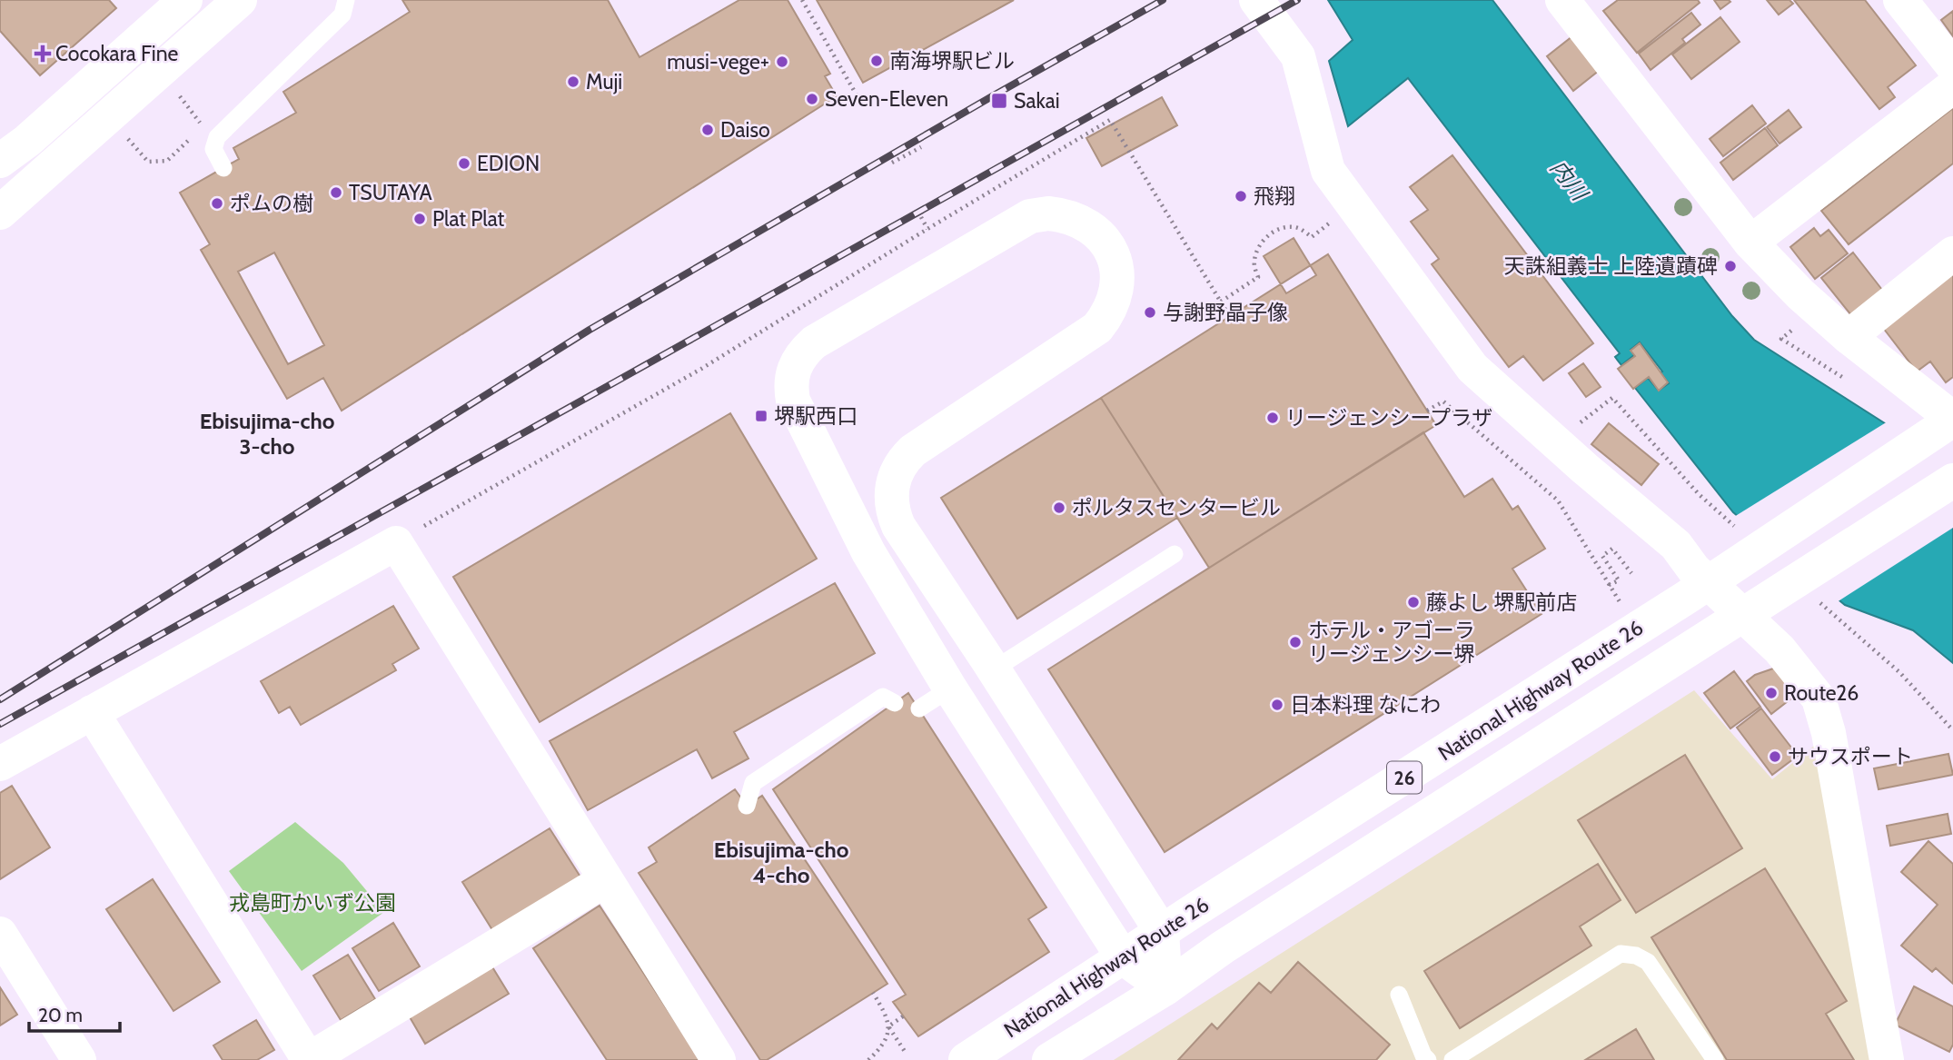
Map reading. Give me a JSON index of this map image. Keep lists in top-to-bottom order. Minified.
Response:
{"streets":{"main road":["National Highway Route 26","26"]},"districts":["Ebisujima-cho 3-cho","Ebisujima-cho 4-cho"],"water":["内川"],"parks":["戎島町かいず公園"],"places":{"health":["Cocokara Fine"],"other":["南海堺駅ビル","musi-vege+","Muji","Seven-Eleven","Daiso","EDION","TSUTAYA","飛翔","ポムの樹","Plat Plat","天誅組義士 上陸遺蹟碑","与謝野晶子像","リージェンシープラザ","ポルタスセンタービル","藤よし 堺駅前店","ホテル・アゴーラ リージェンシー堺","Route26","日本料理 なにわ","サウスポート"],"transit":["Sakai","堺駅西口"]},"scale_bar":"20 m"}
